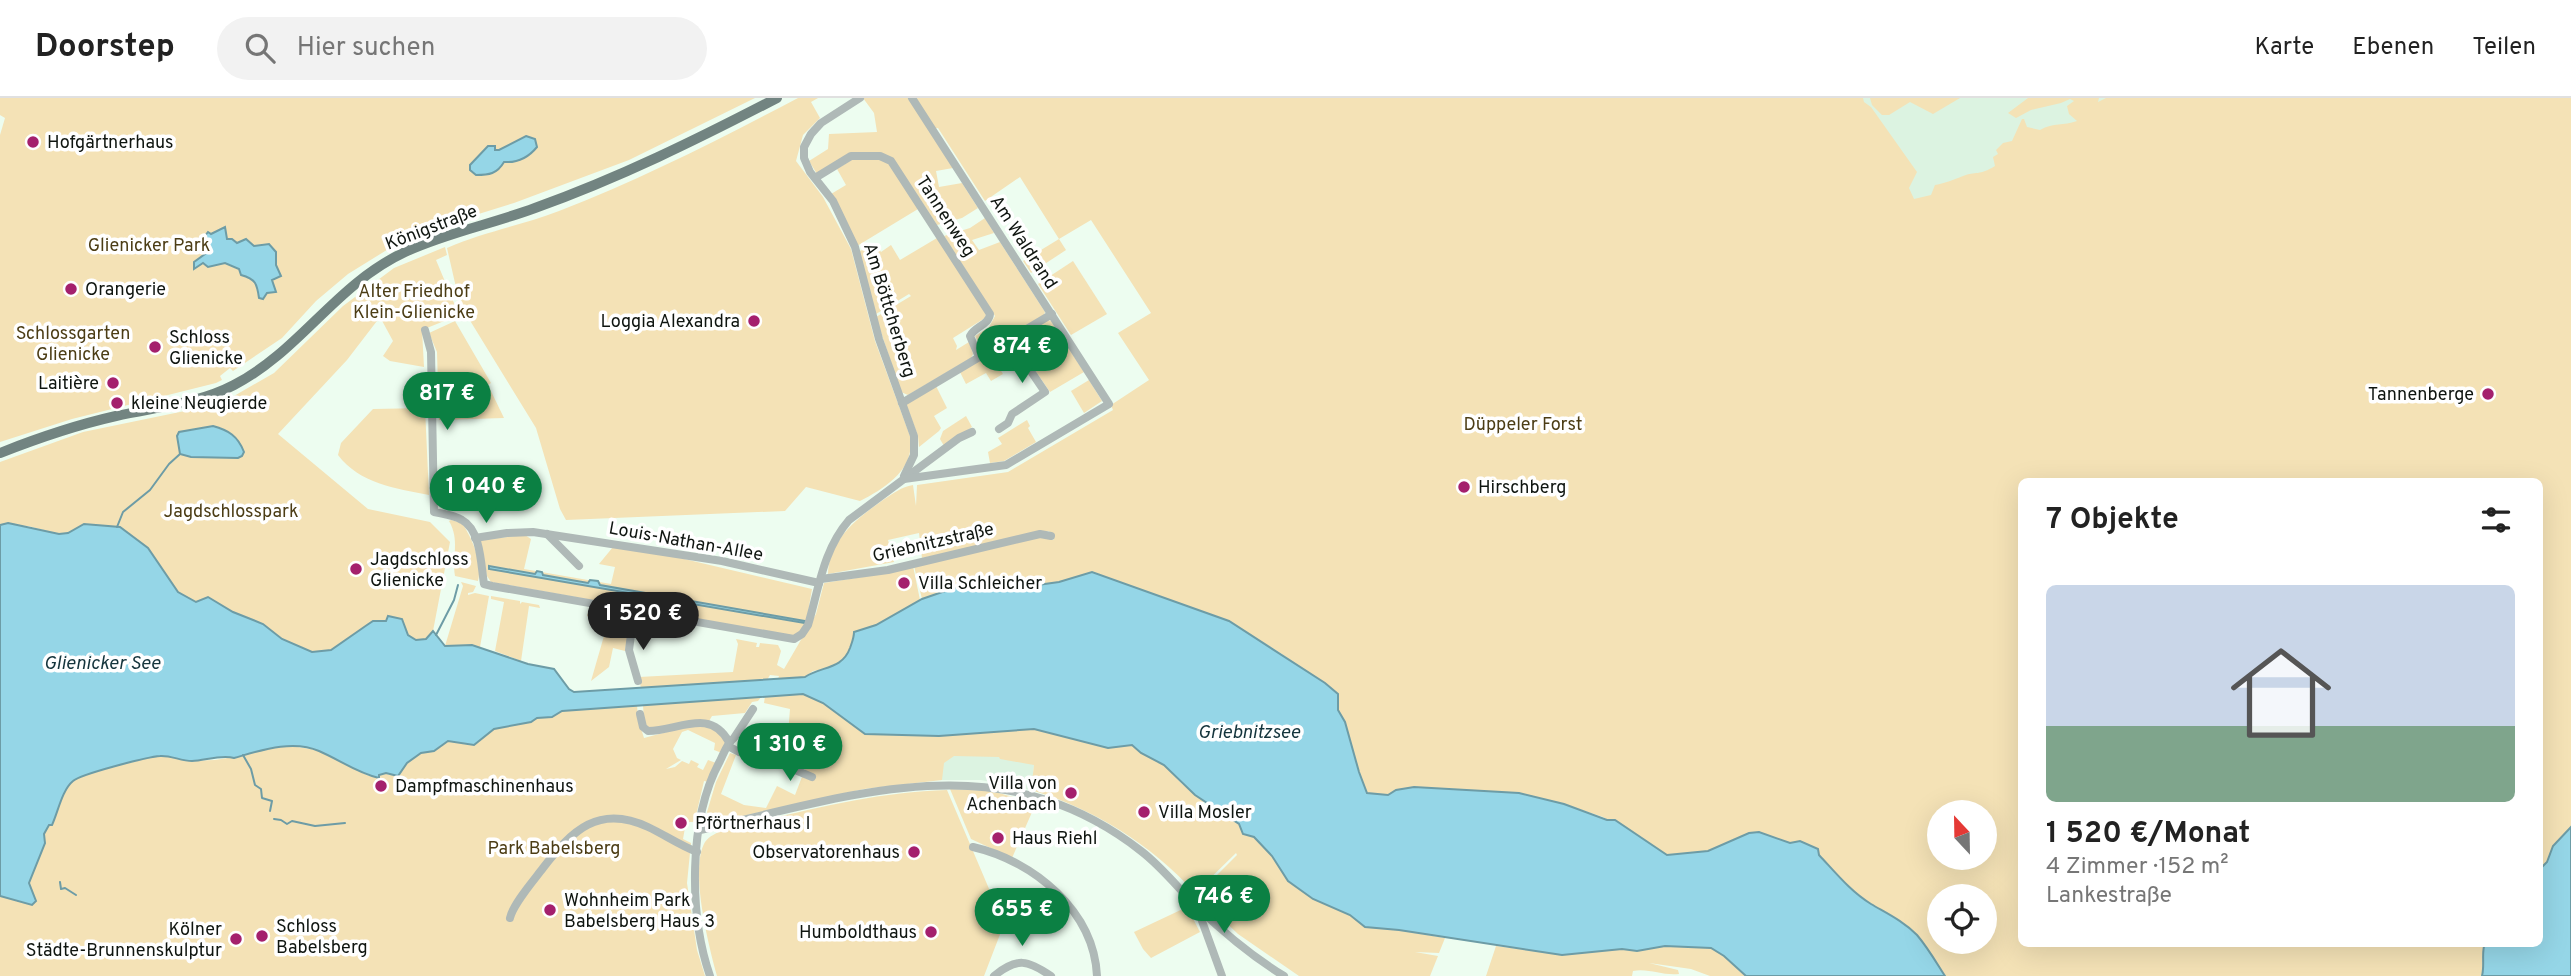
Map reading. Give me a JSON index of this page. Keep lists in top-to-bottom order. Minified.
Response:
{"streets":{"main road":["Königstraße"],"street":["Tannenweg","Am Waldrand","Am Böttcherberg","Louis-Nathan-Allee","Griebnitzstraße"]},"crossings":[["Tannenweg","Am Böttcherberg"],["Am Waldrand","Am Böttcherberg"],["Louis-Nathan-Allee","Griebnitzstraße"]],"water":["Glienicker See","Griebnitzsee"],"parks":["Glienicker Park","Alter Friedhof Klein-Glienicke","Schlossgarten Glienicke","Düppeler Forst","Jagdschlosspark","Park Babelsberg"],"places":["Hofgärtnerhaus","Orangerie","Loggia Alexandra","Schloss Glienicke","Laitière","Tannenberge","kleine Neugierde","Hirschberg","Jagdschloss Glienicke","Villa Schleicher","Dampfmaschinenhaus","Villa von Achenbach","Villa Mosler","Pförtnerhaus I","Haus Riehl","Observatorenhaus","Wohnheim Park Babelsberg Haus 3","Humboldthaus","Schloss Babelsberg","Kölner Städte-Brunnenskulptur"],"north":"top","page":{"header":"Doorstep","search":"Hier suchen","nav":["Karte","Ebenen","Teilen"],"price":["874 €","817 €","1 040 €","1 520 €","1 310 €","746 €","655 €"],"heading":"7 Objekte","list":[{"name":"1 520 €/Monat","note":"4 Zimmer · 152 m² · Lankestraße"}]}}
